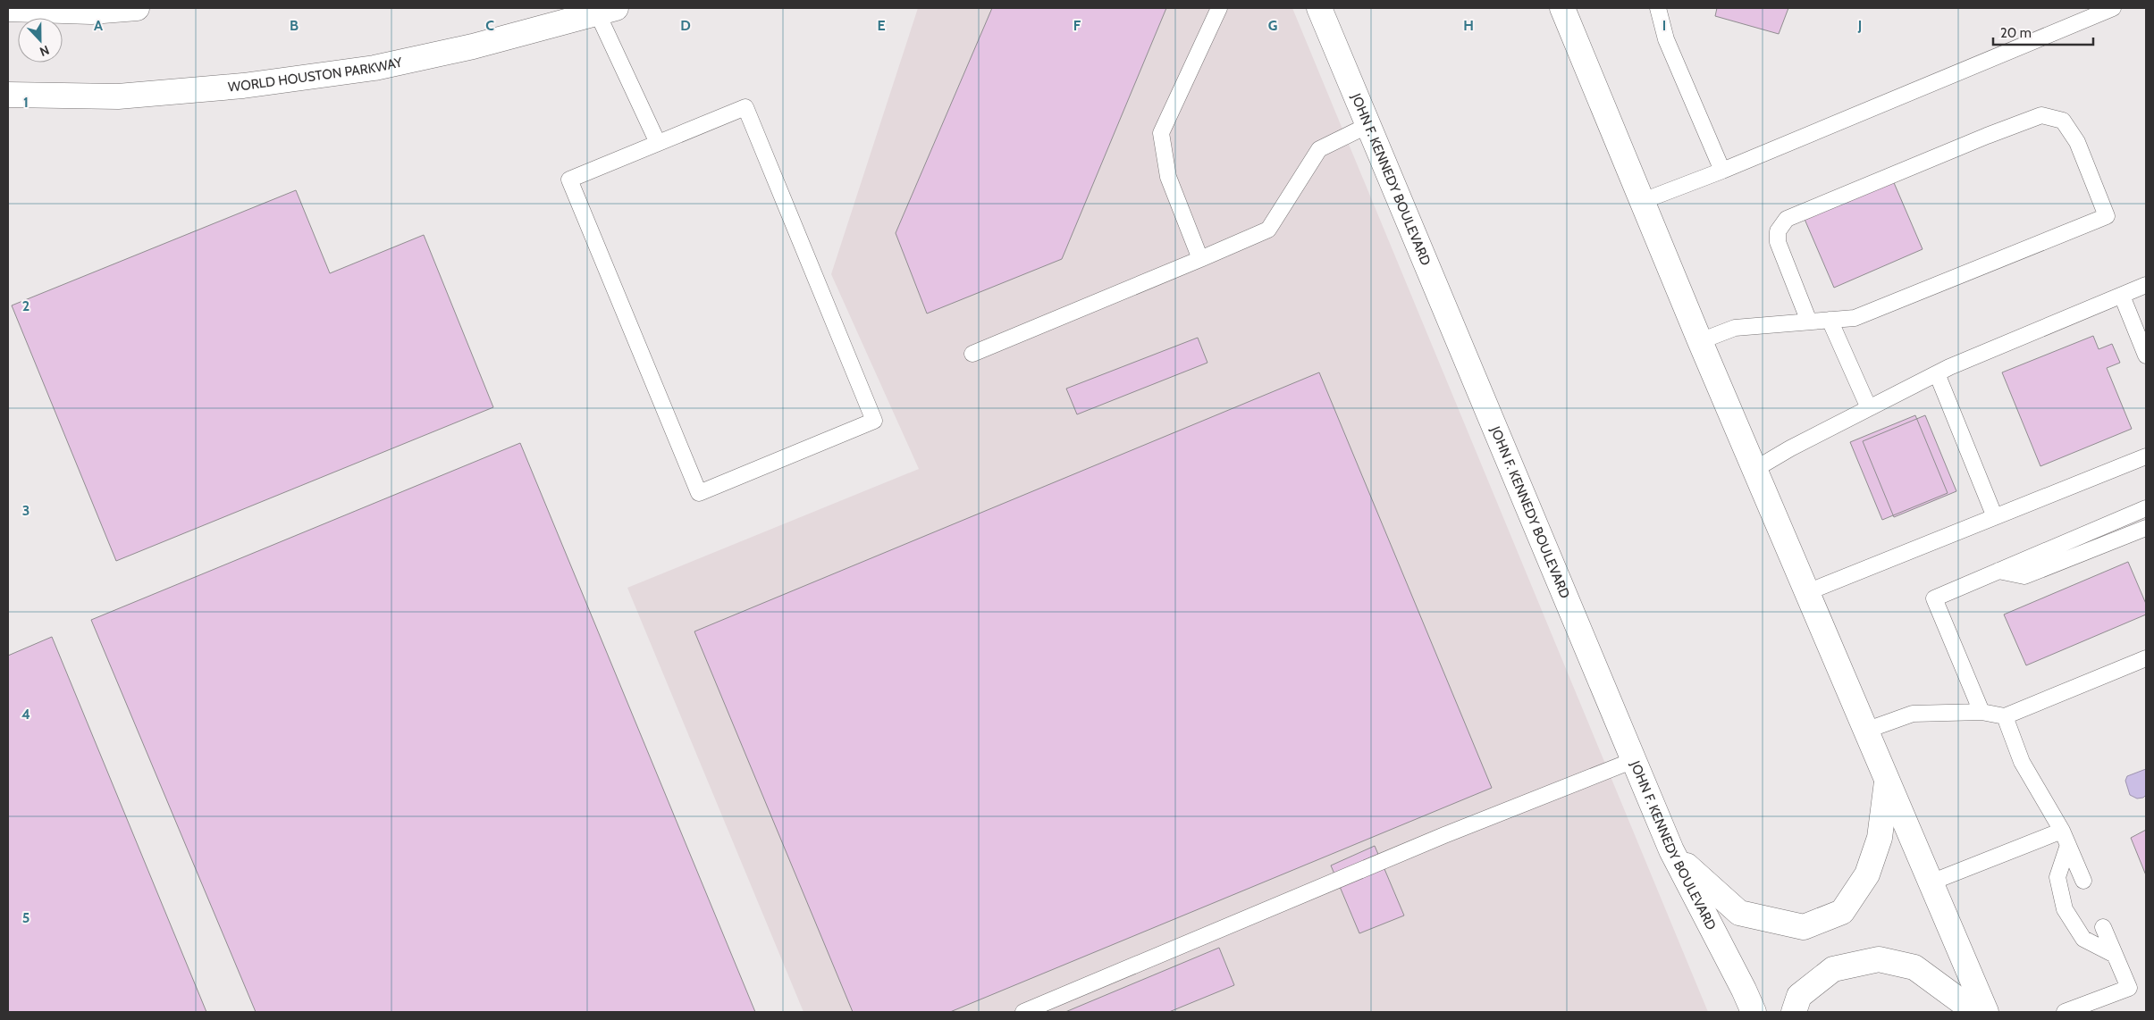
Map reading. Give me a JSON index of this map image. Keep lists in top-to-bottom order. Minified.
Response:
{"streets":{"main road":["WORLD HOUSTON PARKWAY","JOHN F. KENNEDY BOULEVARD"]},"scale_bar":"20 m","north":"bottom","grid":{"columns":["A","B","C","D","E","F","G","H","I","J"],"rows":["1","2","3","4","5"]}}
